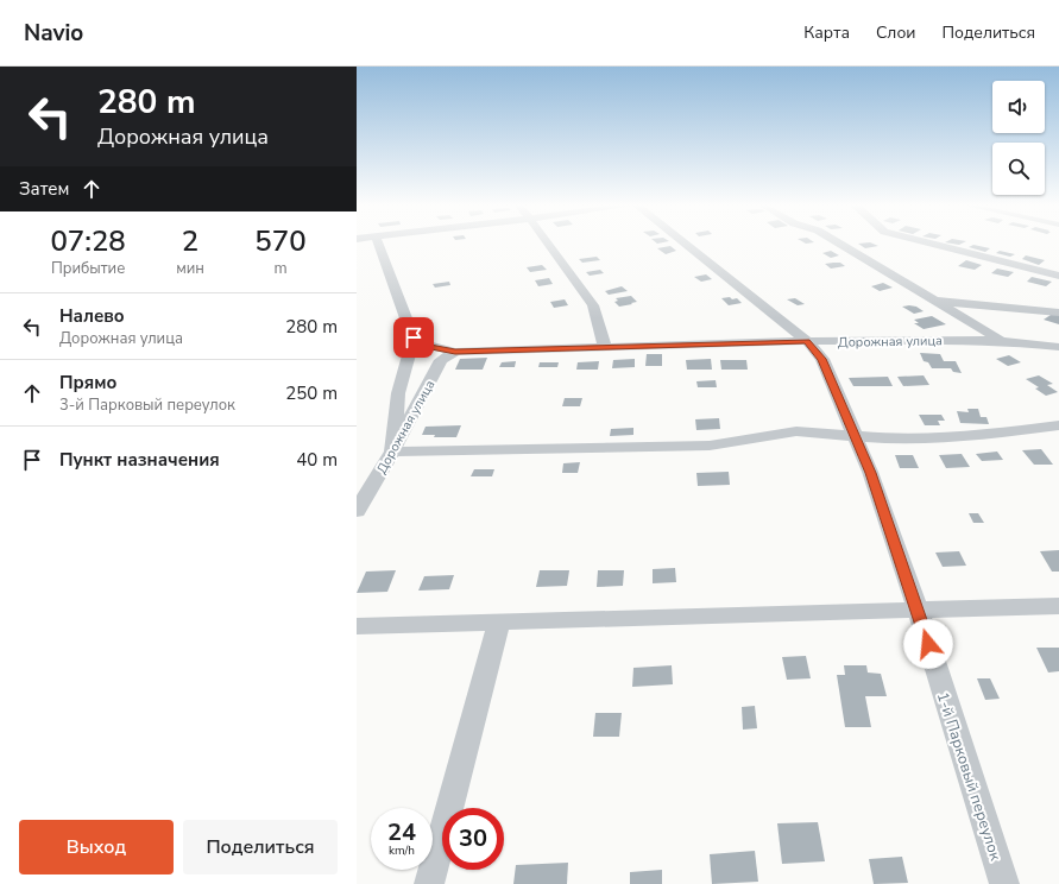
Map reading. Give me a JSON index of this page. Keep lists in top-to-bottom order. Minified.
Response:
{"streets":{"street":["Дорожная улица","1-й Парковый переулок"]},"crossings":[["Дорожная улица","1-й Парковый переулок"]],"page":{"header":"Navio","nav":["Карта","Слои","Поделиться"],"turn":["280 m","Дорожная улица"],"then":"Затем","eta":["07:28","Прибытие","2","мин","570","m"],"list":[{"name":"Налево","note":"Дорожная улица","value":"280 m"},{"name":"Прямо","note":"3-й Парковый переулок","value":"250 m"},{"name":"Пункт назначения","value":"40 m"}],"speed":"24 km/h","limit":"30","buttons":["Выход","Поделиться"]}}
